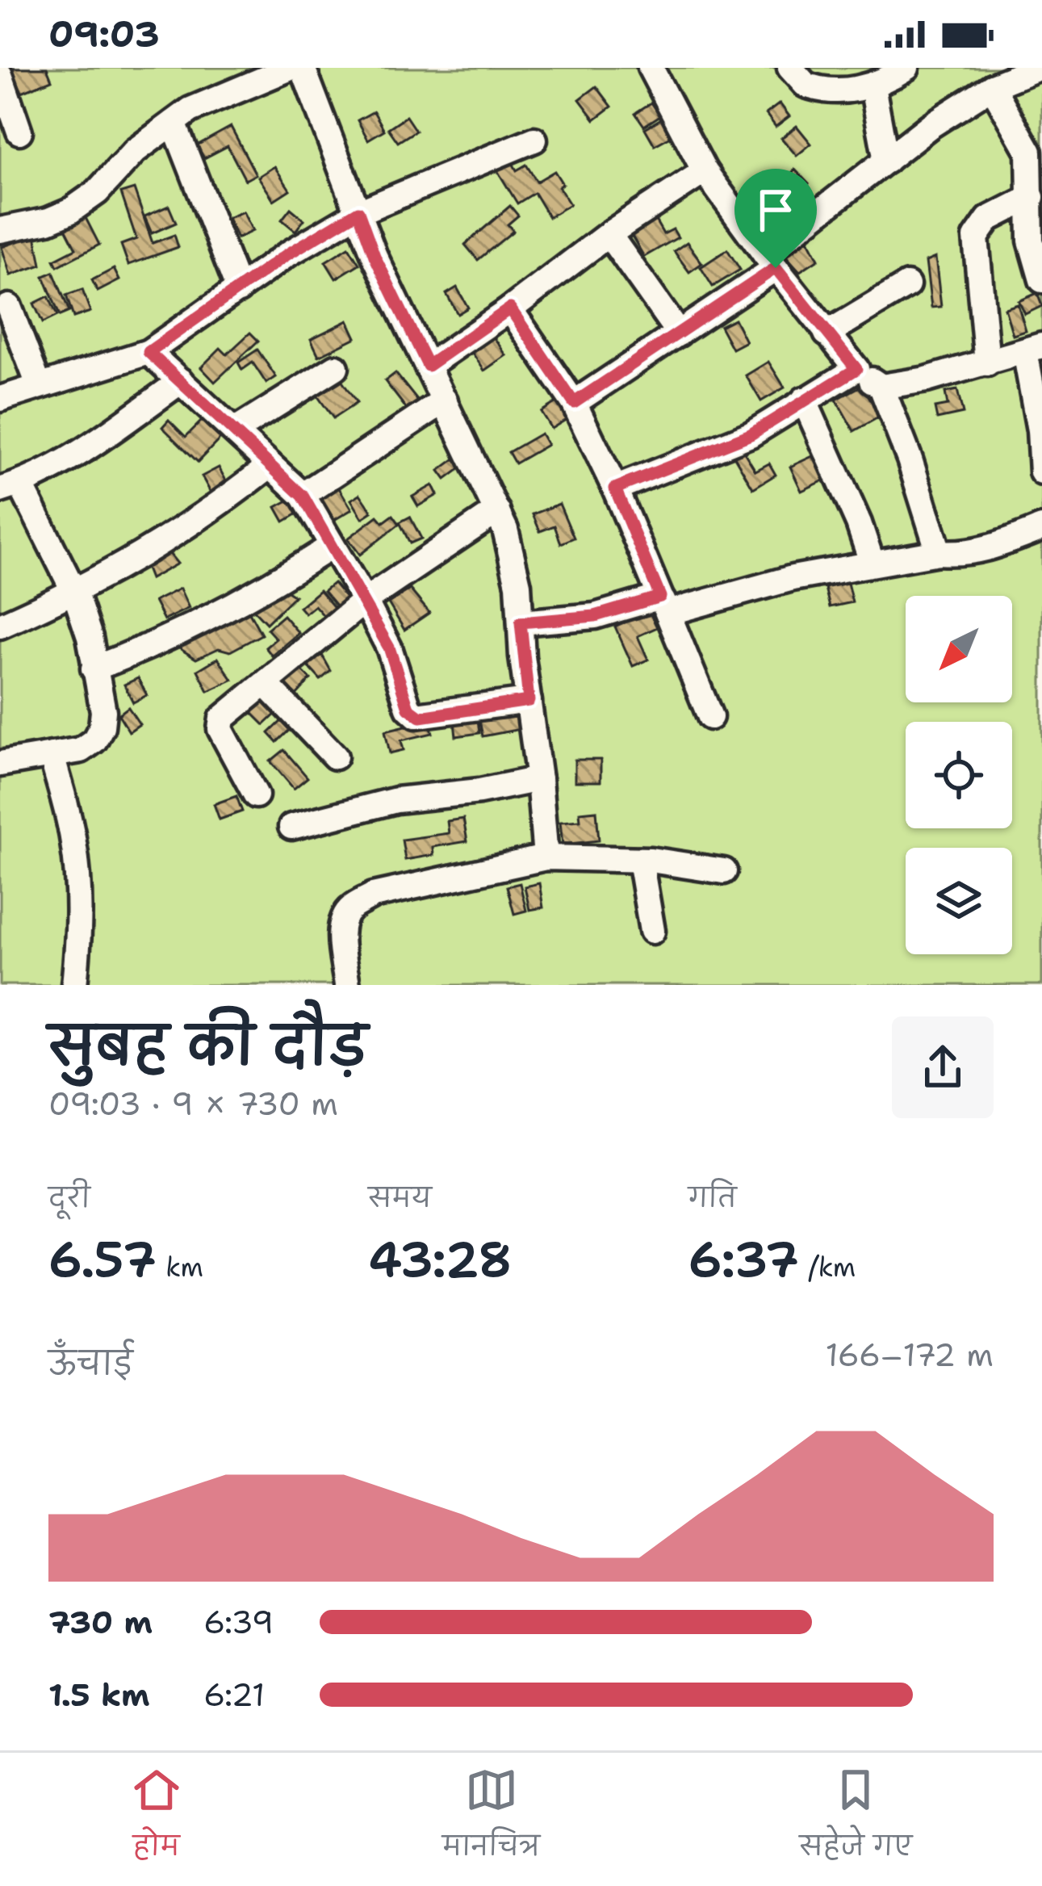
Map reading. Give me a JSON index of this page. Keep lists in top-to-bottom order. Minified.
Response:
{"north":"bottom left","page":{"status":"09:03","heading":["सुबह की दौड़","09:03 · 9 × 730 m"],"stats":[["दूरी","6.57 km"],["समय","43:28"],["गति","6:37 /km"]],"chart":["ऊँचाई","166–172 m"],"list":[{"name":"730 m","note":"6:39"},{"name":"1.5 km","note":"6:21"}],"tabs":["होम","मानचित्र","सहेजे गए"]}}
